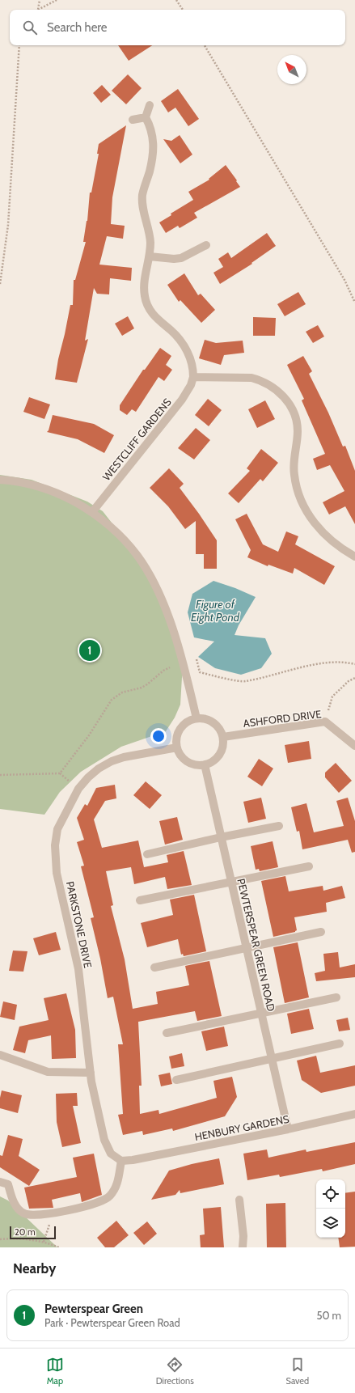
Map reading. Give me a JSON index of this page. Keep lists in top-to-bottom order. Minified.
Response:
{"streets":{"street":["WESTCLIFF GARDENS","ASHFORD DRIVE","PARKSTONE DRIVE","PEWTERSPEAR GREEN ROAD","HENBURY GARDENS"]},"crossings":[["ASHFORD DRIVE","PARKSTONE DRIVE"],["ASHFORD DRIVE","PEWTERSPEAR GREEN ROAD"],["PARKSTONE DRIVE","PEWTERSPEAR GREEN ROAD"],["PARKSTONE DRIVE","HENBURY GARDENS"],["PEWTERSPEAR GREEN ROAD","HENBURY GARDENS"]],"water":["Figure of Eight Pond"],"scale_bar":"20 m","north":"top left","page":{"search":"Search here","pins":"1","scale":"20 m","heading":"Nearby","list":[{"mark":"1","name":"Pewterspear Green","note":"Park · Pewterspear Green Road","value":"50 m"}],"nav":["Map","Directions","Saved"]}}
